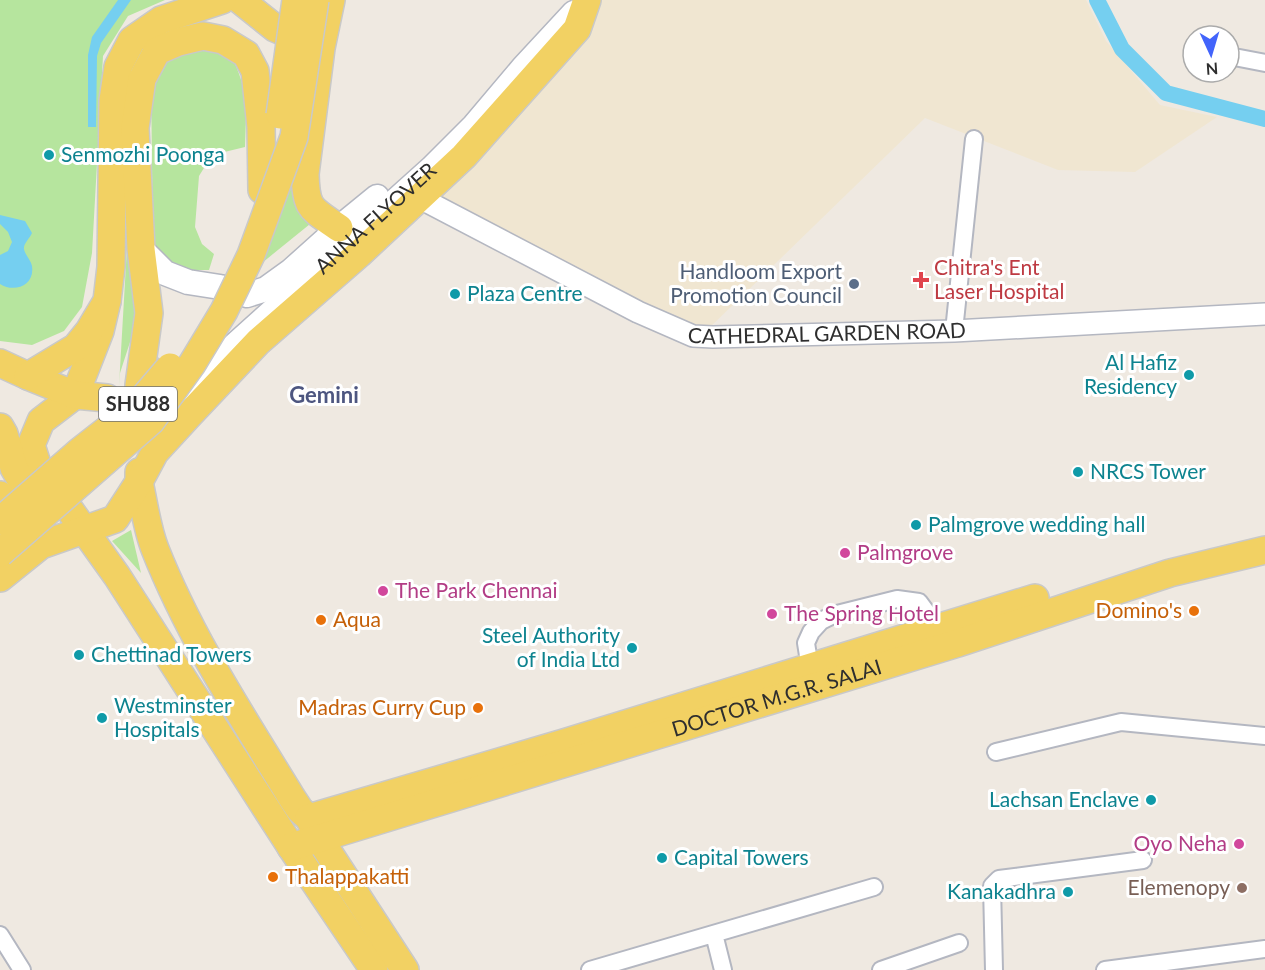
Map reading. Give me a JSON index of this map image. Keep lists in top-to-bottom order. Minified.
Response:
{"streets":{"main road":["ANNA FLYOVER","SHU88","DOCTOR M.G.R. SALAI"],"street":["CATHEDRAL GARDEN ROAD"]},"districts":["Gemini"],"places":{"other":["Senmozhi Poonga","Handloom Export Promotion Council","Plaza Centre","Al Hafiz Residency","NRCS Tower","Palmgrove wedding hall","Palmgrove","The Park Chennai","Domino's","The Spring Hotel","Aqua","Steel Authority of India Ltd","Chettinad Towers","Madras Curry Cup","Westminster Hospitals","Lachsan Enclave","Oyo Neha","Capital Towers","Thalappakatti","Elemenopy","Kanakadhra"],"health":["Chitra's Ent Laser Hospital"]},"north":"bottom"}
